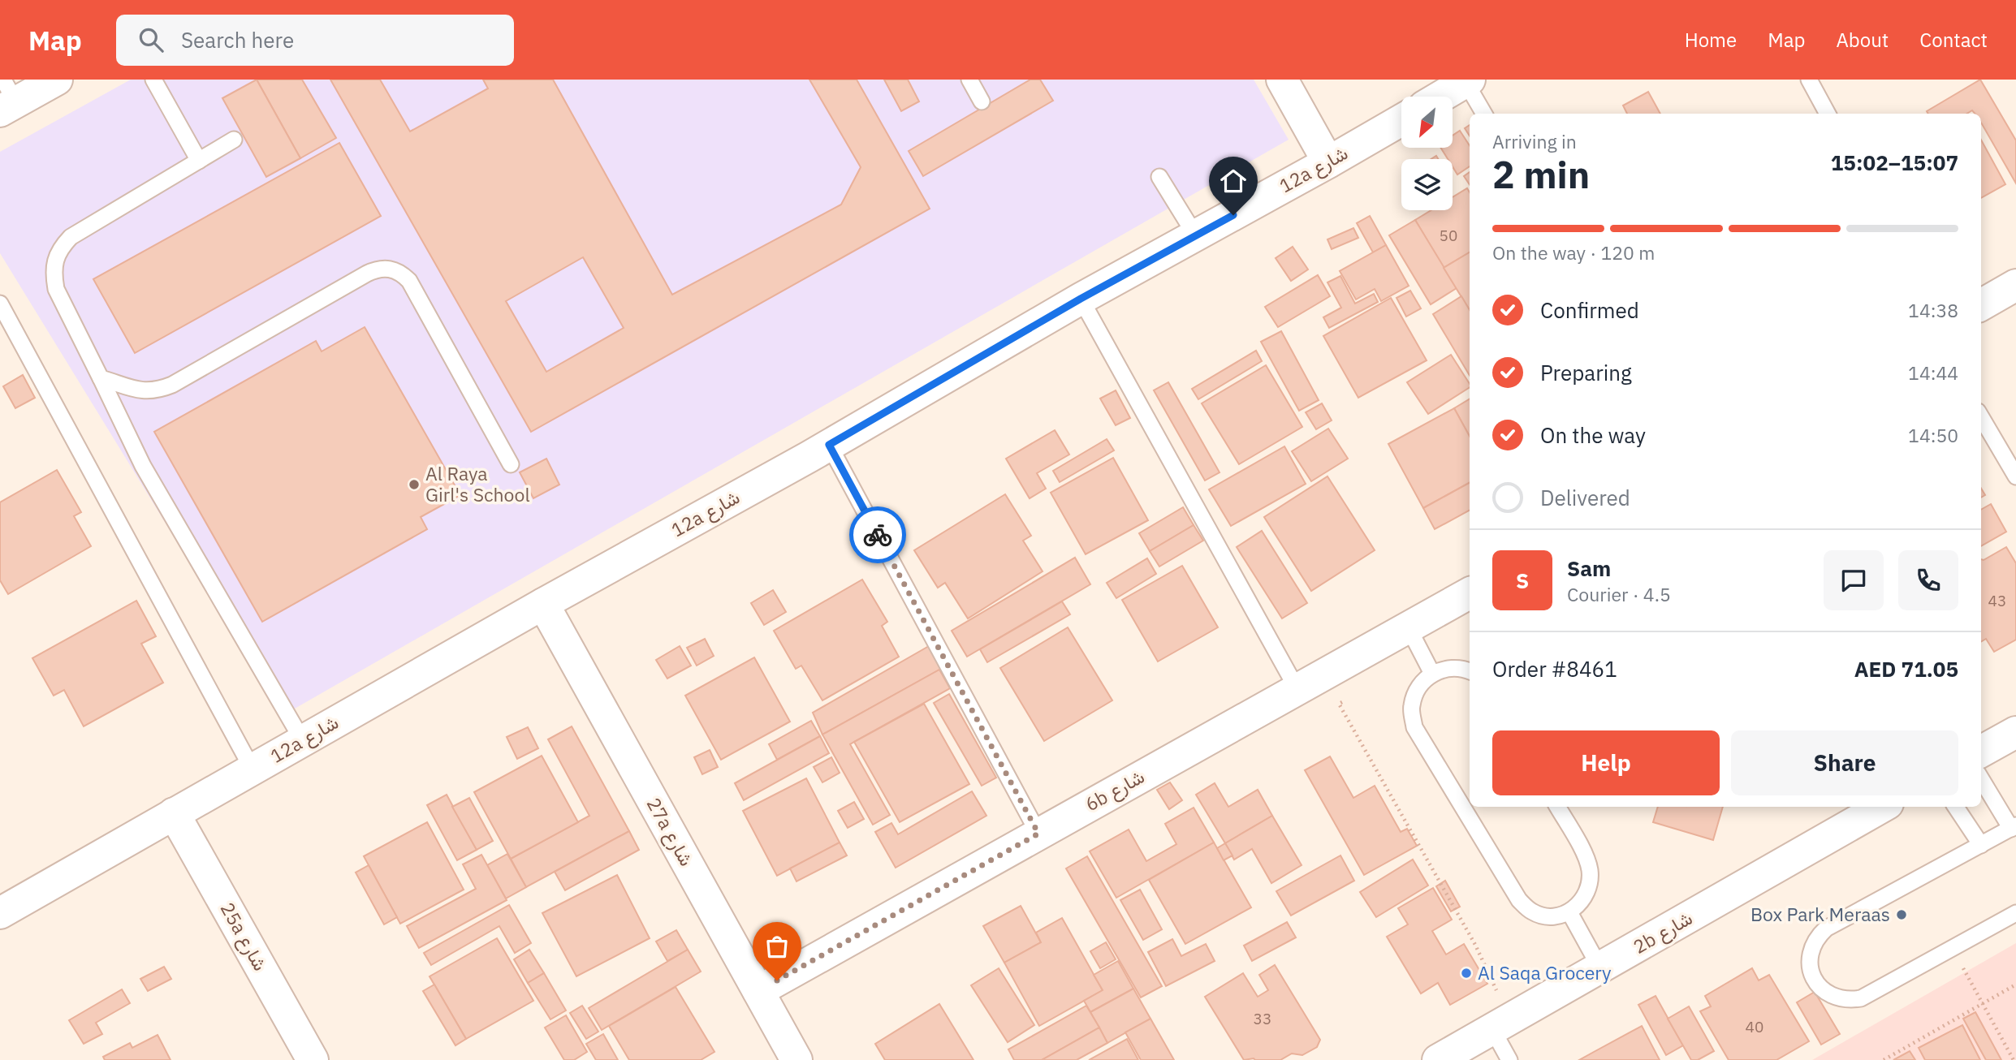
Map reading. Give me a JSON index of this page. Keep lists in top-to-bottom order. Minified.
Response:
{"streets":{"street":["12a شارع","6b شارع","27a شارع","2b شارع","25a شارع"]},"crossings":[["12a شارع","27a شارع"],["12a شارع","25a شارع"],["6b شارع","27a شارع"]],"places":["Al Raya Girl's School","Box Park Meraas","Al Saqa Grocery"],"house_numbers":["50","43","33","40"],"north":"bottom left","page":{"header":"Map","search":"Search here","nav":["Home","Map","About","Contact"],"heading":["2 min","Arriving in","15:02–15:07"],"panel":["Sam","Courier · 4.5","Order #8461","AED 71.05"],"bar":"On the way · 120 m","list":[["Confirmed","14:38"],["Preparing","14:44"],["On the way","14:50"],"Delivered"],"round":"S","buttons":["Help","Share"]}}
